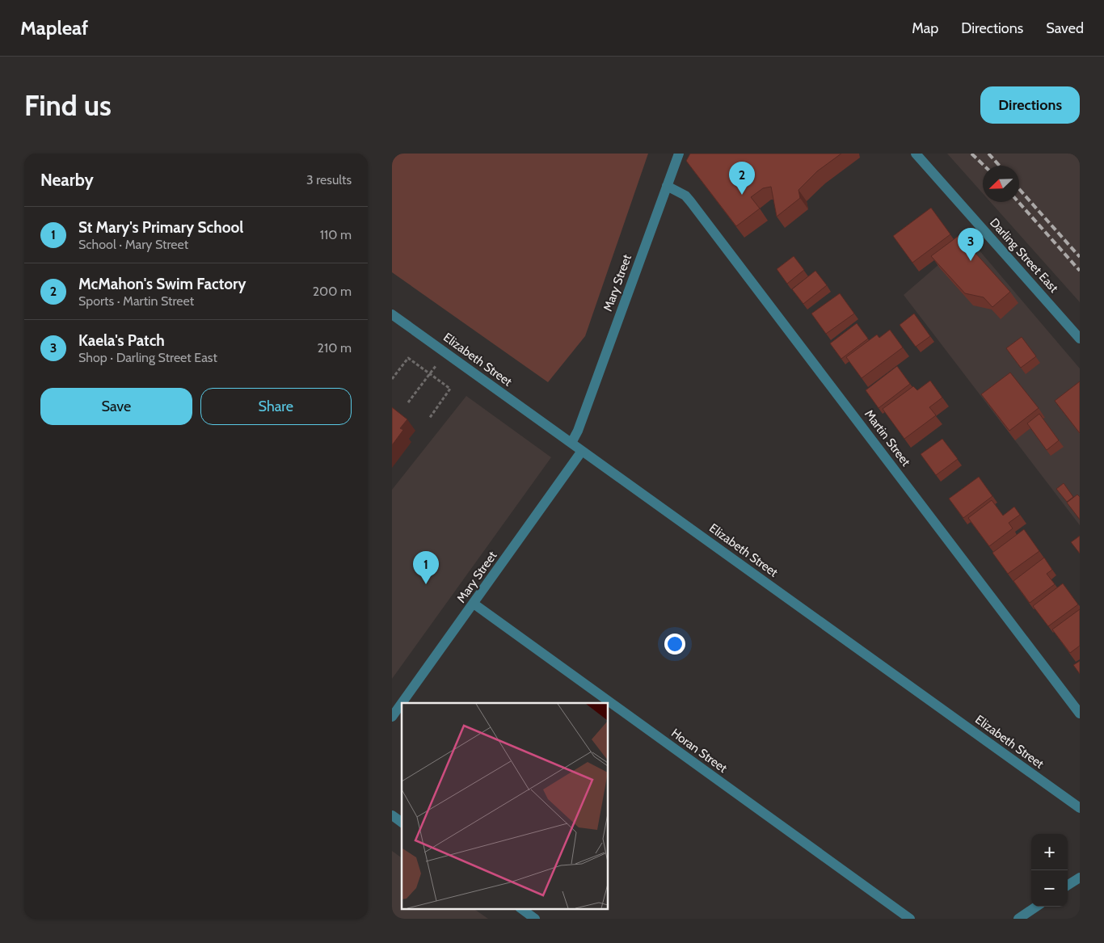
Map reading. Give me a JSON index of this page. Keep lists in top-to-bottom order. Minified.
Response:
{"streets":{"street":["Darling Street East","Mary Street","Elizabeth Street","Martin Street","Horan Street"]},"crossings":[["Mary Street","Elizabeth Street"],["Mary Street","Martin Street"],["Mary Street","Horan Street"]],"north":"bottom left","page":{"header":"Mapleaf","nav":["Map","Directions","Saved"],"buttons":["Directions",["Save","Share"]],"title":"Find us","heading":["Nearby","3 results"],"pins":["2","3","1"],"list":[{"mark":"1","name":"St Mary's Primary School","note":"School · Mary Street","value":"110 m"},{"mark":"2","name":"McMahon's Swim Factory","note":"Sports · Martin Street","value":"200 m"},{"mark":"3","name":"Kaela's Patch","note":"Shop · Darling Street East","value":"210 m"}],"map_buttons":["+","−"]}}
